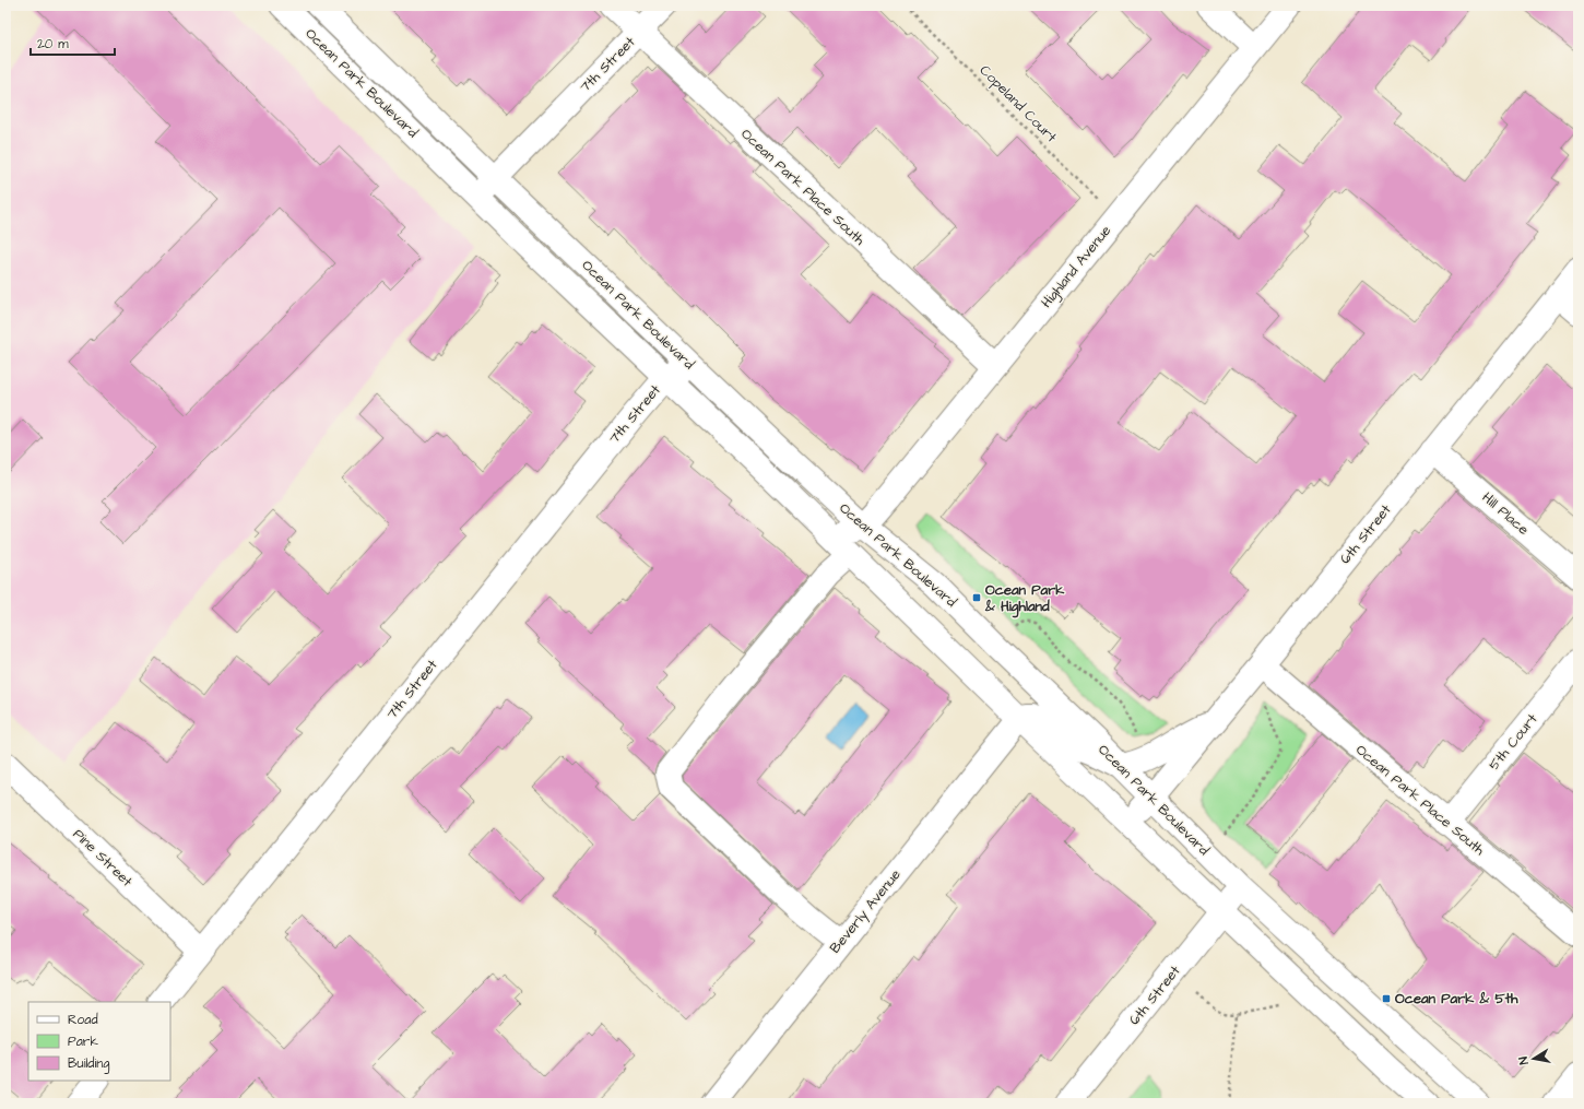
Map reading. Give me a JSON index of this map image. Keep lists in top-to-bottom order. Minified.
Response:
{"streets":{"street":["7th Street","Ocean Park Boulevard","Ocean Park Place South","Highland Avenue","Hill Place","6th Street","5th Court","Pine Street","Beverly Avenue"],"path":["Copeland Court"]},"crossings":[["7th Street","Ocean Park Boulevard"],["7th Street","Ocean Park Place South"],["7th Street","Pine Street"],["Ocean Park Boulevard","Highland Avenue"],["Ocean Park Boulevard","6th Street"],["Ocean Park Boulevard","Beverly Avenue"],["Copeland Court","Highland Avenue"],["Ocean Park Place South","Highland Avenue"],["Ocean Park Place South","6th Street"],["Ocean Park Place South","5th Court"],["Hill Place","6th Street"]],"places":{"transit":["Ocean Park & Highland","Ocean Park & 5th"]},"legend":["Road","Park","Building"],"scale_bar":"20 m","north":"left"}
